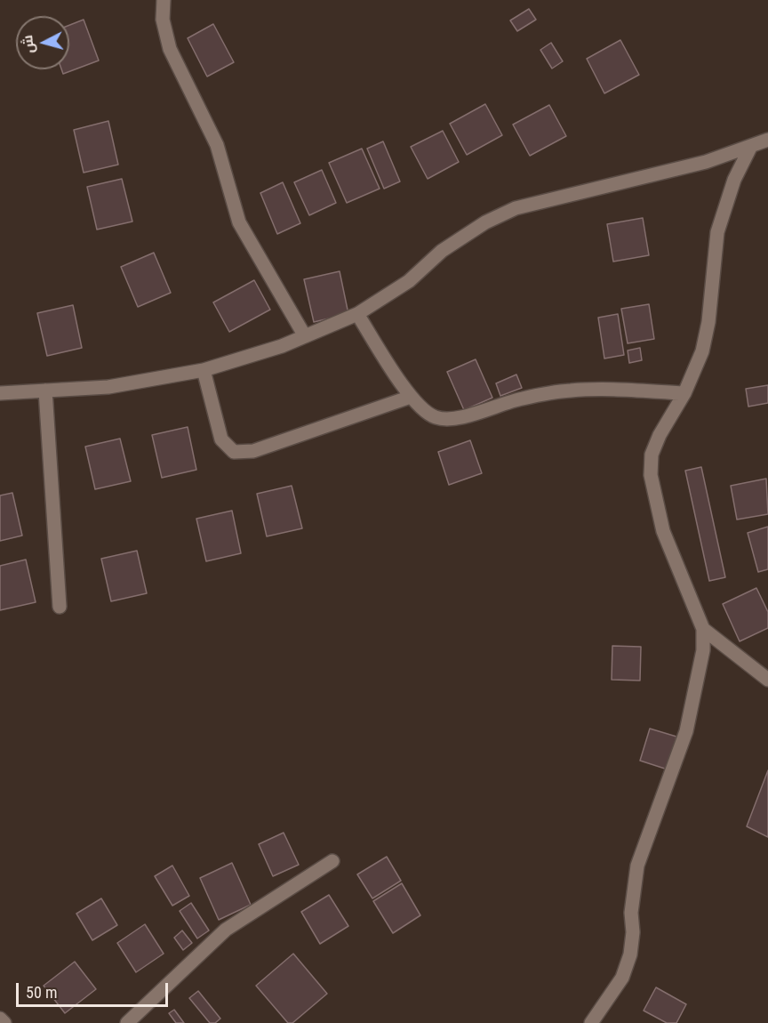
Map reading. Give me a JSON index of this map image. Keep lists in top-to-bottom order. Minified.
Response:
{"scale_bar":"50 m","north":"left"}
